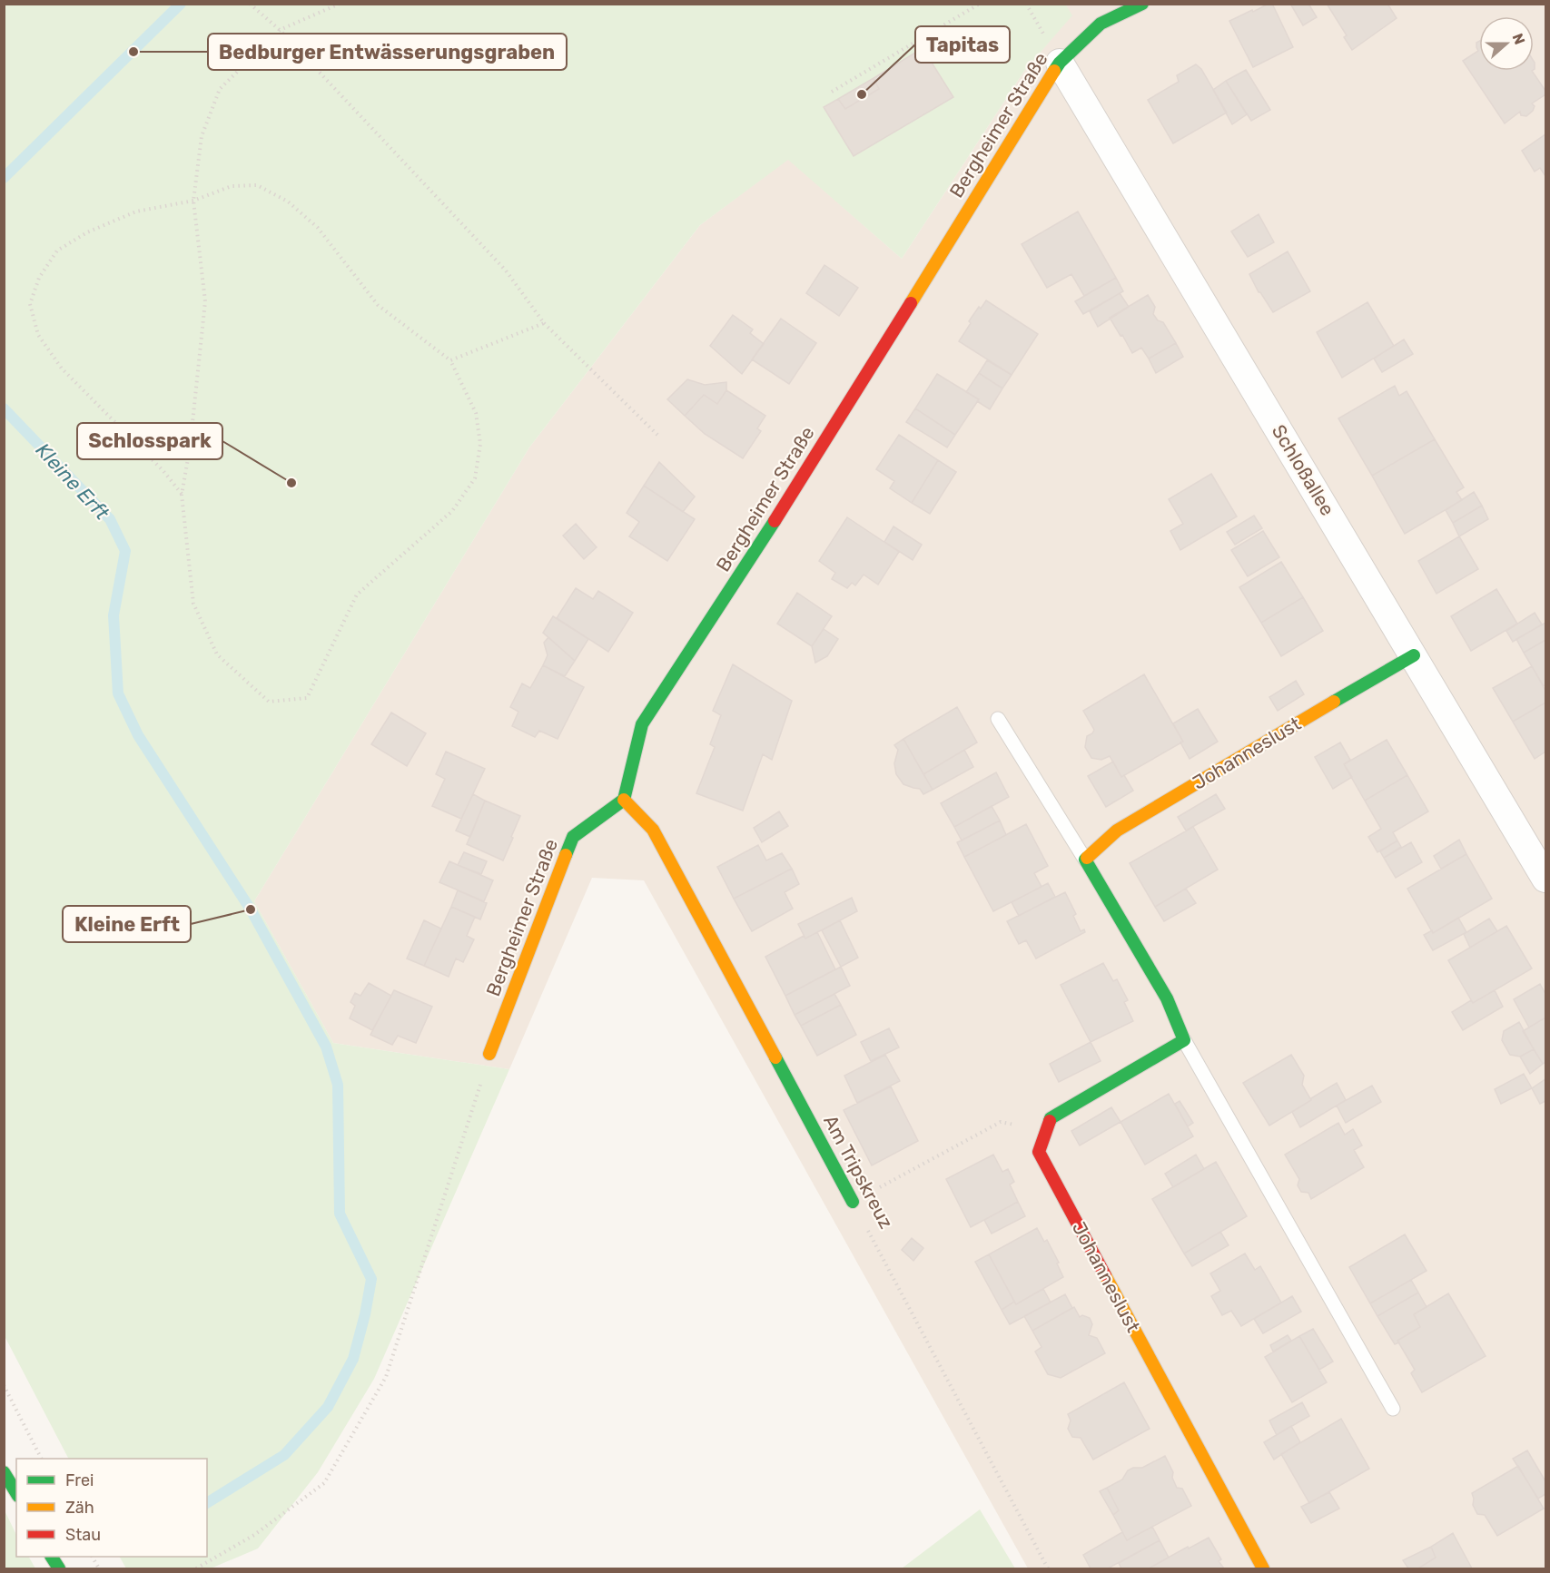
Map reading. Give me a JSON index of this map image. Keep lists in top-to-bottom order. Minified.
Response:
{"streets":{"street":["Bergheimer Straße","Schloßallee","Johanneslust","Am Tripskreuz"]},"crossings":[["Bergheimer Straße","Schloßallee"],["Bergheimer Straße","Am Tripskreuz"],["Schloßallee","Johanneslust"]],"water":["Kleine Erft"],"places":["Bedburger Entwässerungsgraben","Tapitas","Schlosspark","Kleine Erft"],"legend":["Frei","Zäh","Stau"],"north":"right"}
